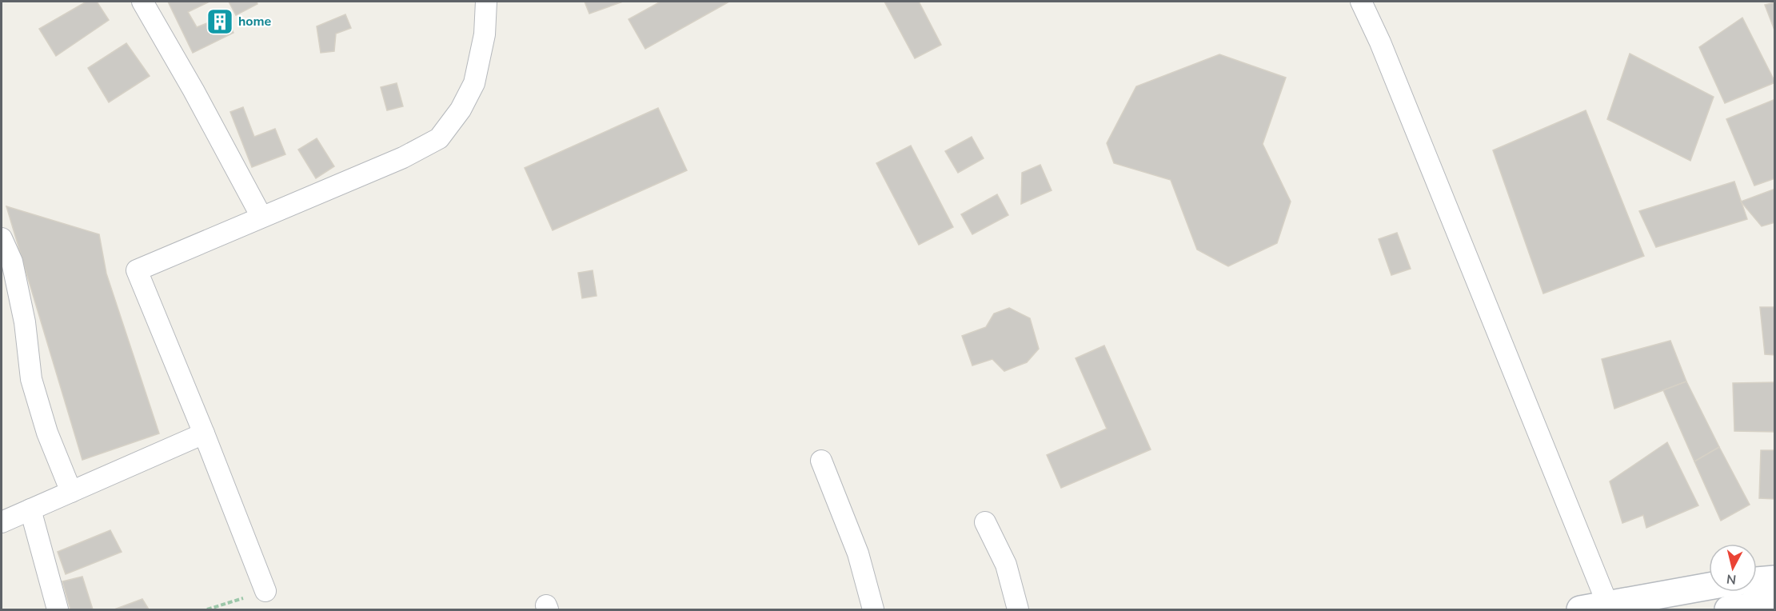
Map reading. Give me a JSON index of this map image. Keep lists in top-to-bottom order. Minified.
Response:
{"places":{"building":["home"]},"north":"bottom"}
